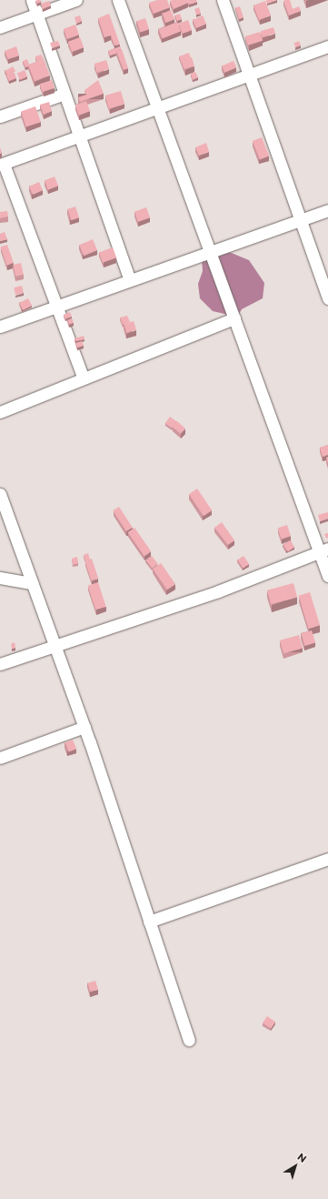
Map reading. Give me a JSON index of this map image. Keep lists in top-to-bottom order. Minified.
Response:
{"north":"top right"}
